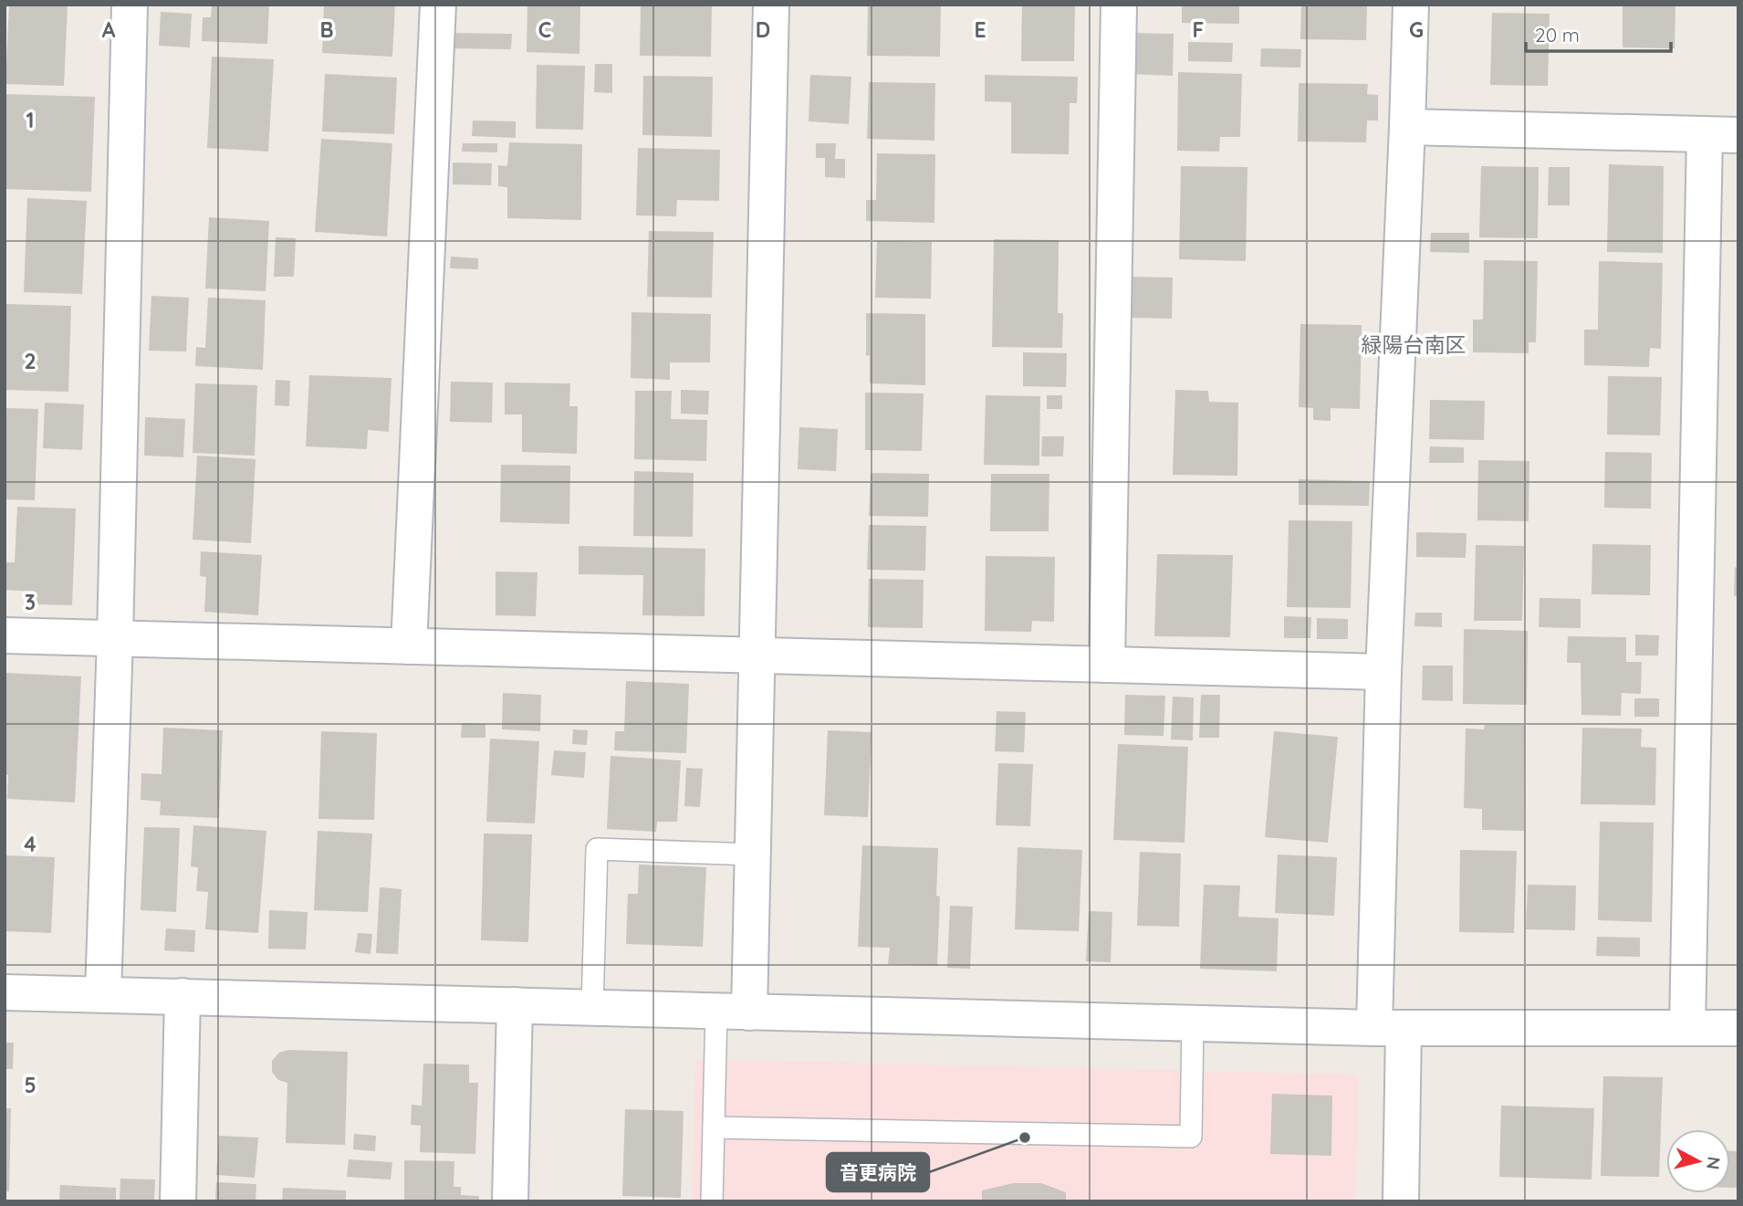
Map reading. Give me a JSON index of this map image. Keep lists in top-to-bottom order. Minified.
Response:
{"districts":["緑陽台南区"],"places":["音更病院"],"scale_bar":"20 m","north":"right","grid":{"columns":["A","B","C","D","E","F","G"],"rows":["1","2","3","4","5"]}}
